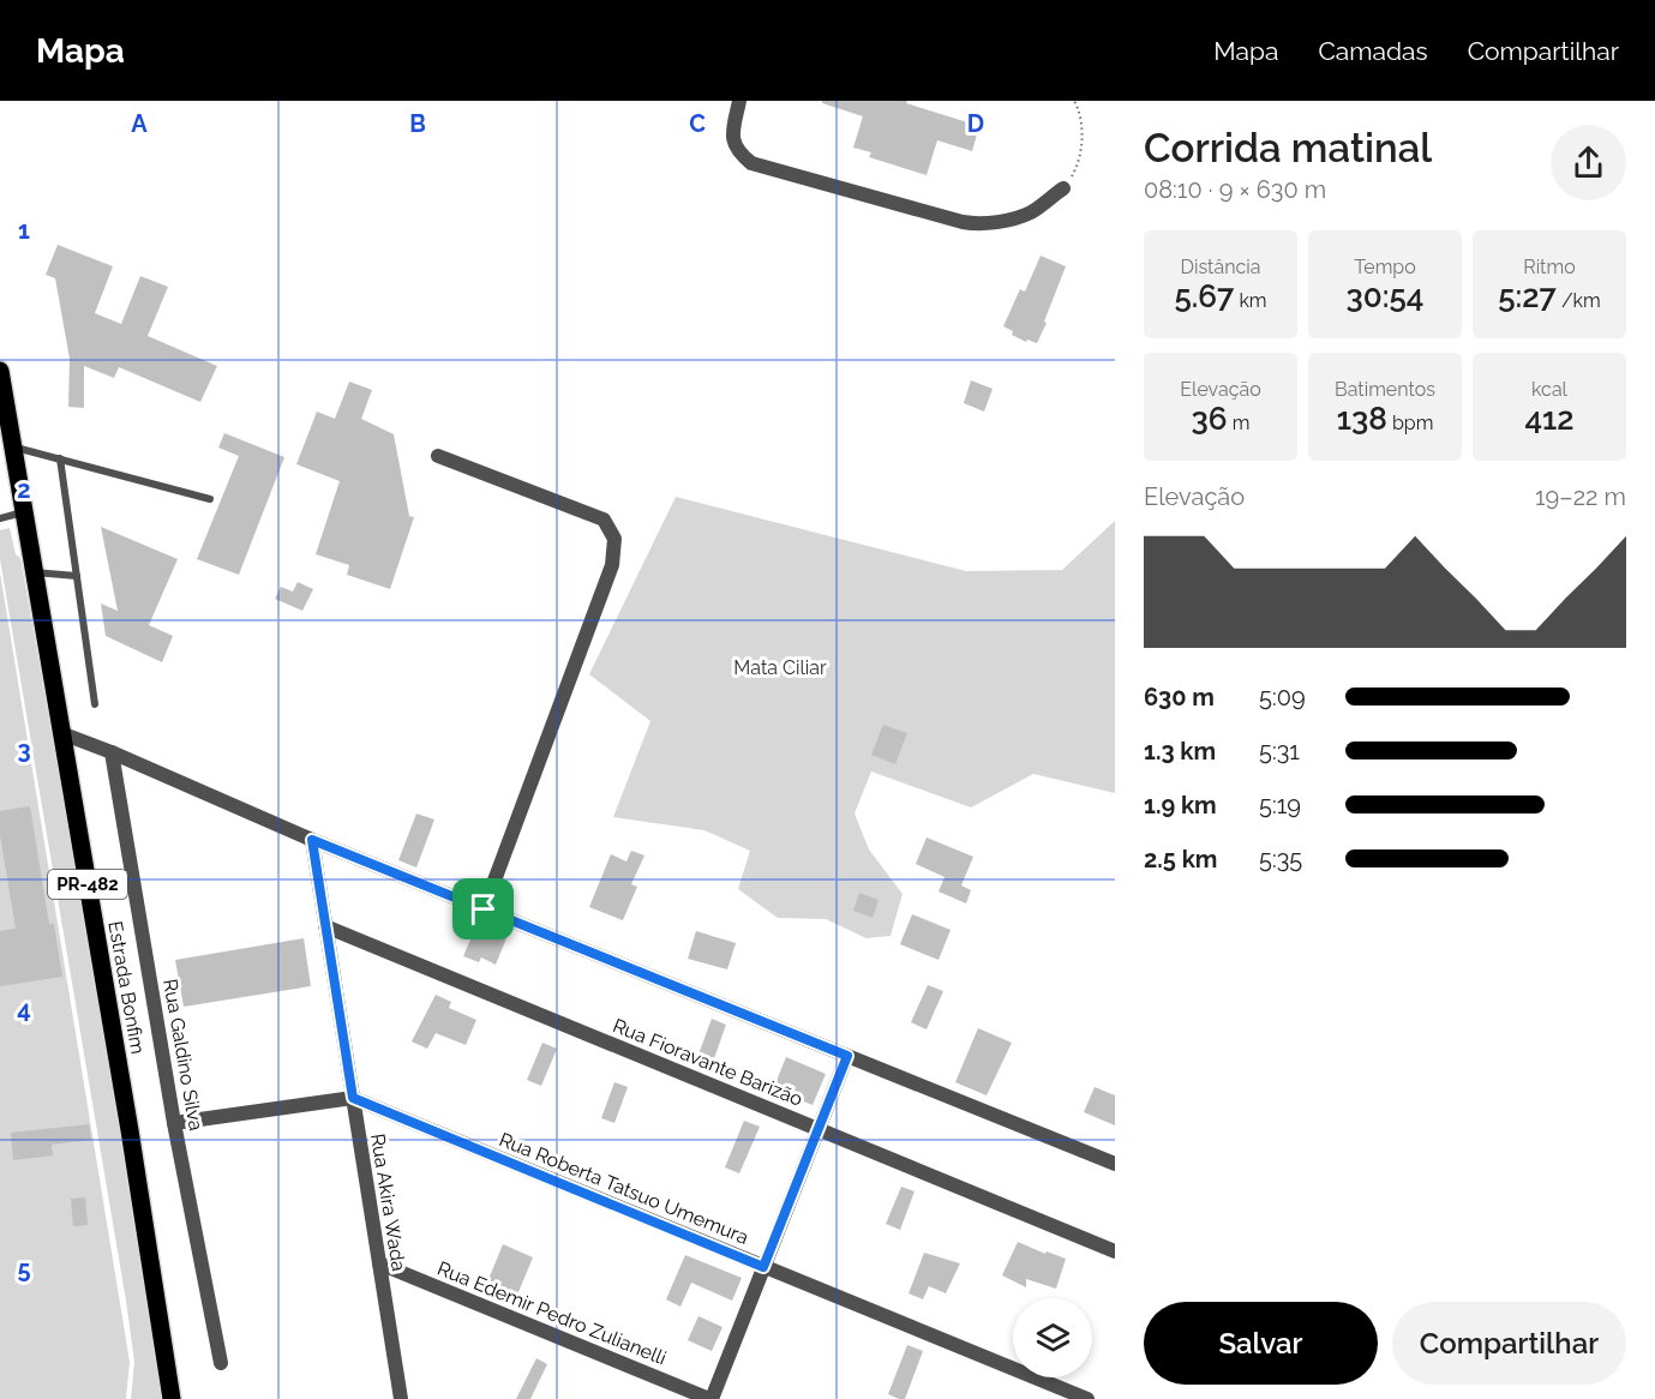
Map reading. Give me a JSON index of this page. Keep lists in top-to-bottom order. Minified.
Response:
{"streets":{"main road":["PR-482","Estrada Bonfim"],"street":["Rua Galdino Silva","Rua Fioravante Barizão","Rua Roberta Tatsuo Umemura","Rua Akira Wada","Rua Edemir Pedro Zulianelli"]},"crossings":[["Rua Fioravante Barizão","Rua Akira Wada"],["Rua Roberta Tatsuo Umemura","Rua Akira Wada"],["Rua Akira Wada","Rua Edemir Pedro Zulianelli"]],"parks":["Mata Ciliar"],"page":{"header":"Mapa","nav":["Mapa","Camadas","Compartilhar"],"heading":["Corrida matinal","08:10 · 9 × 630 m"],"stats":[["Distância","5.67 km"],["Tempo","30:54"],["Ritmo","5:27 /km"],["Elevação","36 m"],["Batimentos","138 bpm"],["kcal","412"]],"chart":["Elevação","19–22 m"],"list":[{"name":"630 m","note":"5:09"},{"name":"1.3 km","note":"5:31"},{"name":"1.9 km","note":"5:19"},{"name":"2.5 km","note":"5:35"}],"buttons":["Salvar","Compartilhar"]},"grid":{"columns":["A","B","C","D"],"rows":["1","2","3","4","5"]}}
